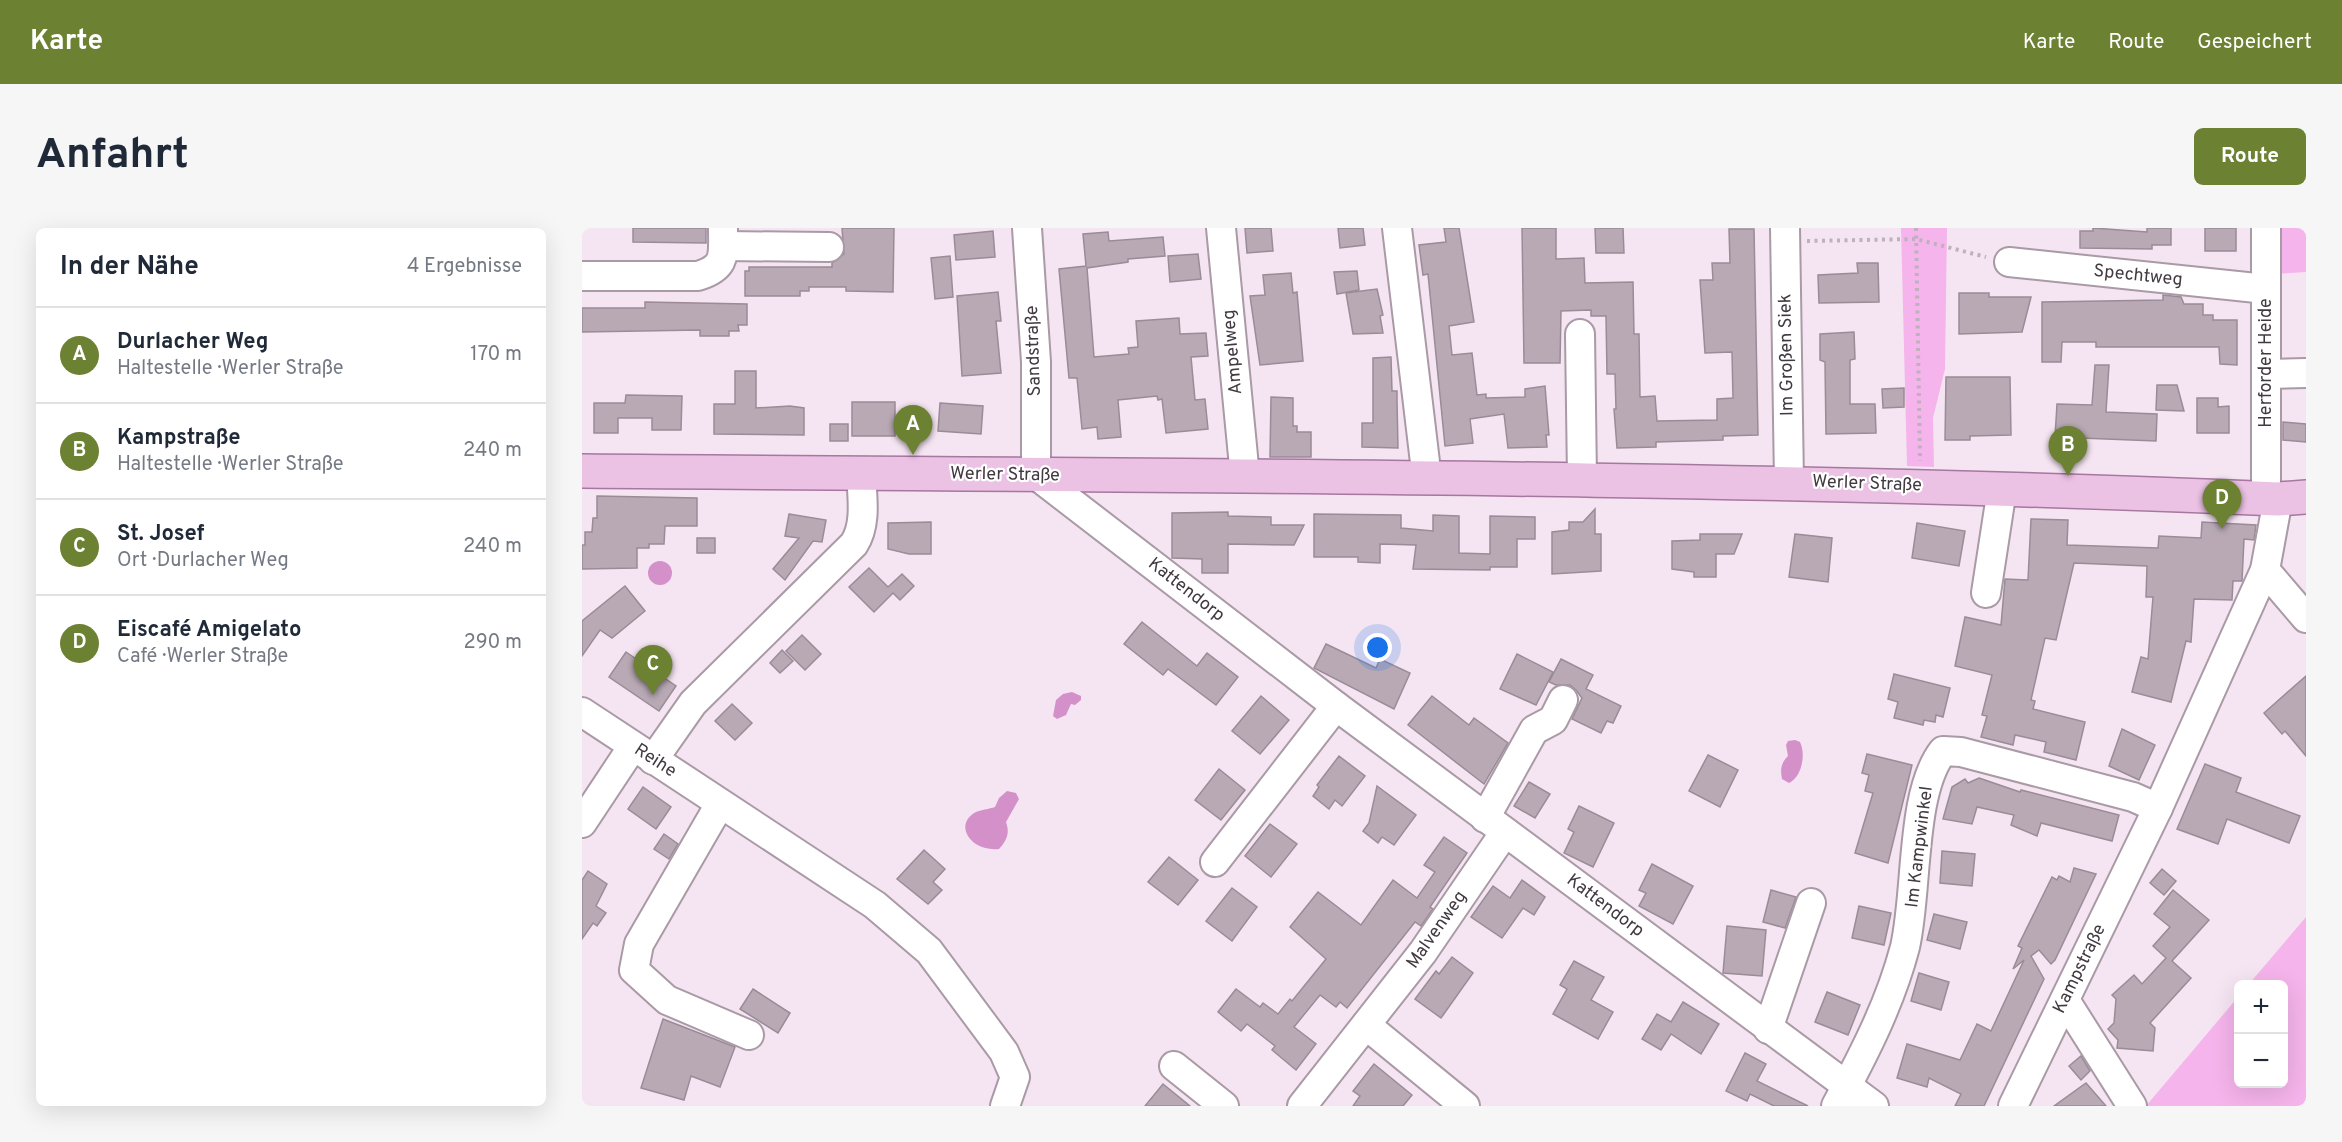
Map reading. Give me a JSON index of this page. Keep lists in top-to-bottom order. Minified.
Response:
{"streets":{"main road":["Werler Straße"],"street":["Spechtweg","Sandstraße","Ampelweg","Im Großen Siek","Herforder Heide","Kattendorp","Reihe","Im Kampwinkel","Malvenweg","Kampstraße"]},"crossings":[["Spechtweg","Herforder Heide"],["Sandstraße","Werler Straße"],["Sandstraße","Kattendorp"],["Ampelweg","Werler Straße"],["Im Großen Siek","Werler Straße"],["Herforder Heide","Werler Straße"],["Herforder Heide","Kampstraße"],["Werler Straße","Kattendorp"],["Werler Straße","Kampstraße"],["Kattendorp","Im Kampwinkel"],["Kattendorp","Malvenweg"],["Im Kampwinkel","Kampstraße"]],"page":{"header":"Karte","nav":["Karte","Route","Gespeichert"],"buttons":"Route","title":"Anfahrt","heading":["In der Nähe","4 Ergebnisse"],"list":[{"mark":"A","name":"Durlacher Weg","note":"Haltestelle · Werler Straße","value":"170 m"},{"mark":"B","name":"Kampstraße","note":"Haltestelle · Werler Straße","value":"240 m"},{"mark":"C","name":"St. Josef","note":"Ort · Durlacher Weg","value":"240 m"},{"mark":"D","name":"Eiscafé Amigelato","note":"Café · Werler Straße","value":"290 m"}],"pins":["A","B","D","C"],"map_buttons":["+","−"]}}
